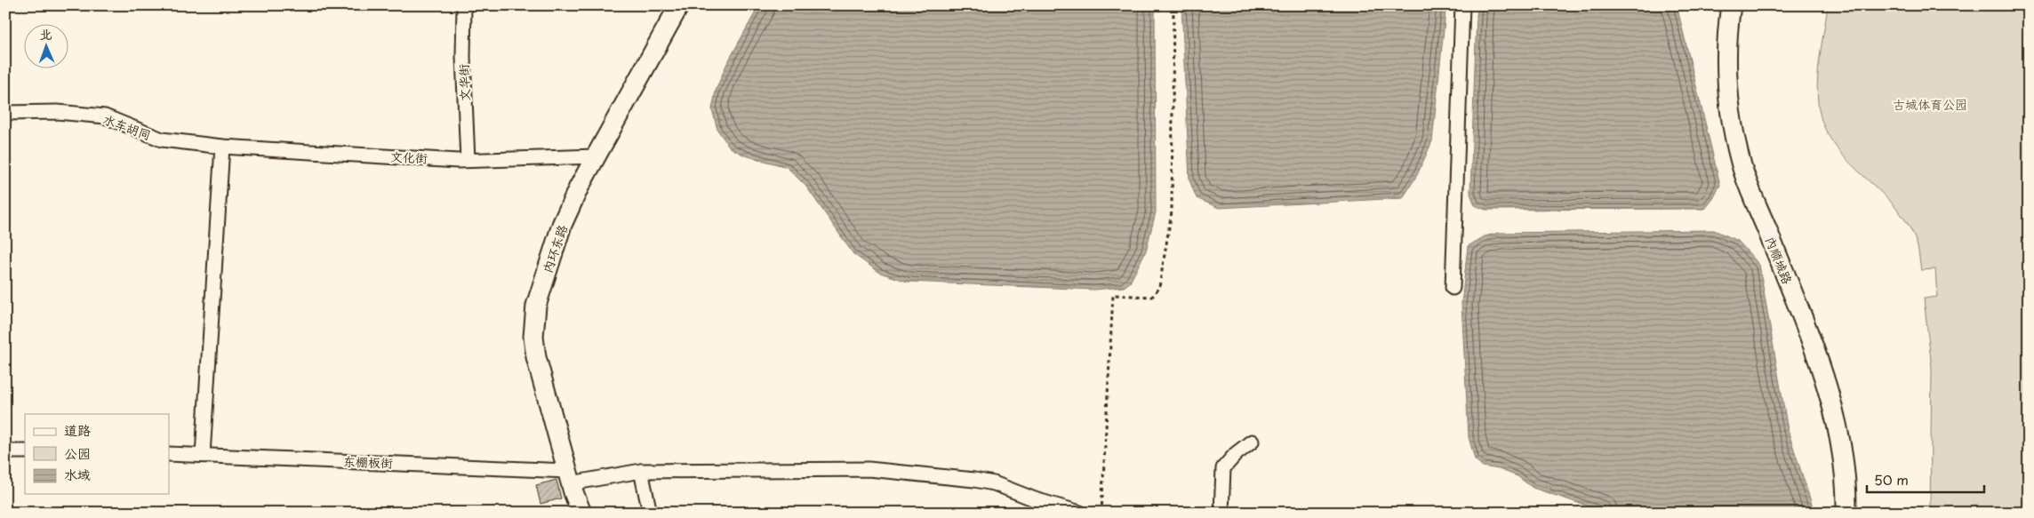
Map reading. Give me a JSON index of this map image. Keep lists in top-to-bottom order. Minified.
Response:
{"streets":{"street":["文华街","水车胡同","文化街","内环东路","内顺城路","东棚板街"]},"crossings":[["文华街","文化街"],["水车胡同","文化街"],["文化街","内环东路"],["内环东路","东棚板街"]],"parks":["古城体育公园"],"legend":["道路","公园","水域"],"scale_bar":"50 m","north":"top"}
